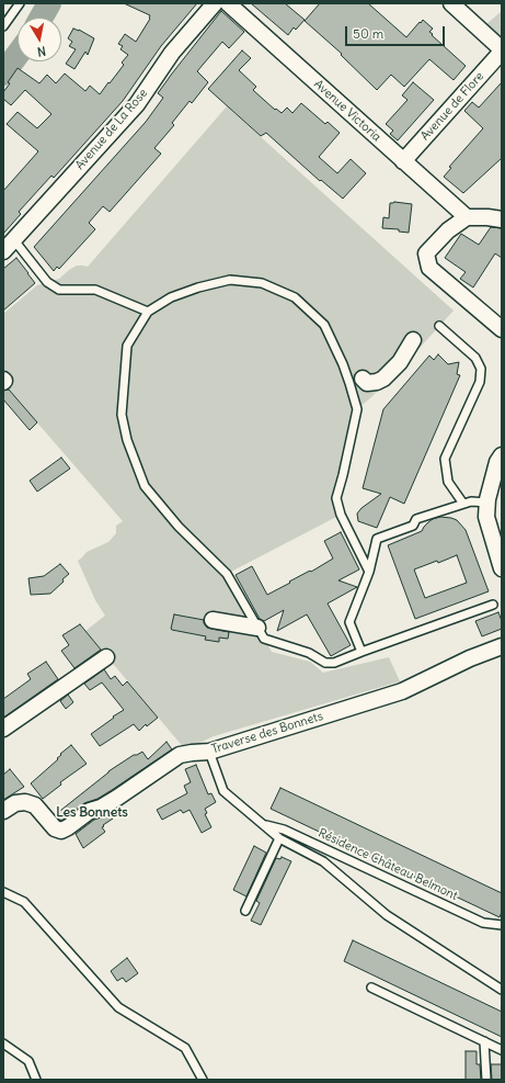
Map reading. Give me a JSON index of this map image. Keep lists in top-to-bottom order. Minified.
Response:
{"streets":{"street":["Avenue de Flore","Avenue Victoria","Avenue de La Rose","Traverse des Bonnets"],"lane":["Résidence Château Belmont"]},"crossings":[["Avenue de Flore","Avenue Victoria"],["Traverse des Bonnets","Résidence Château Belmont"]],"districts":["Les Bonnets"],"scale_bar":"50 m","north":"bottom"}
